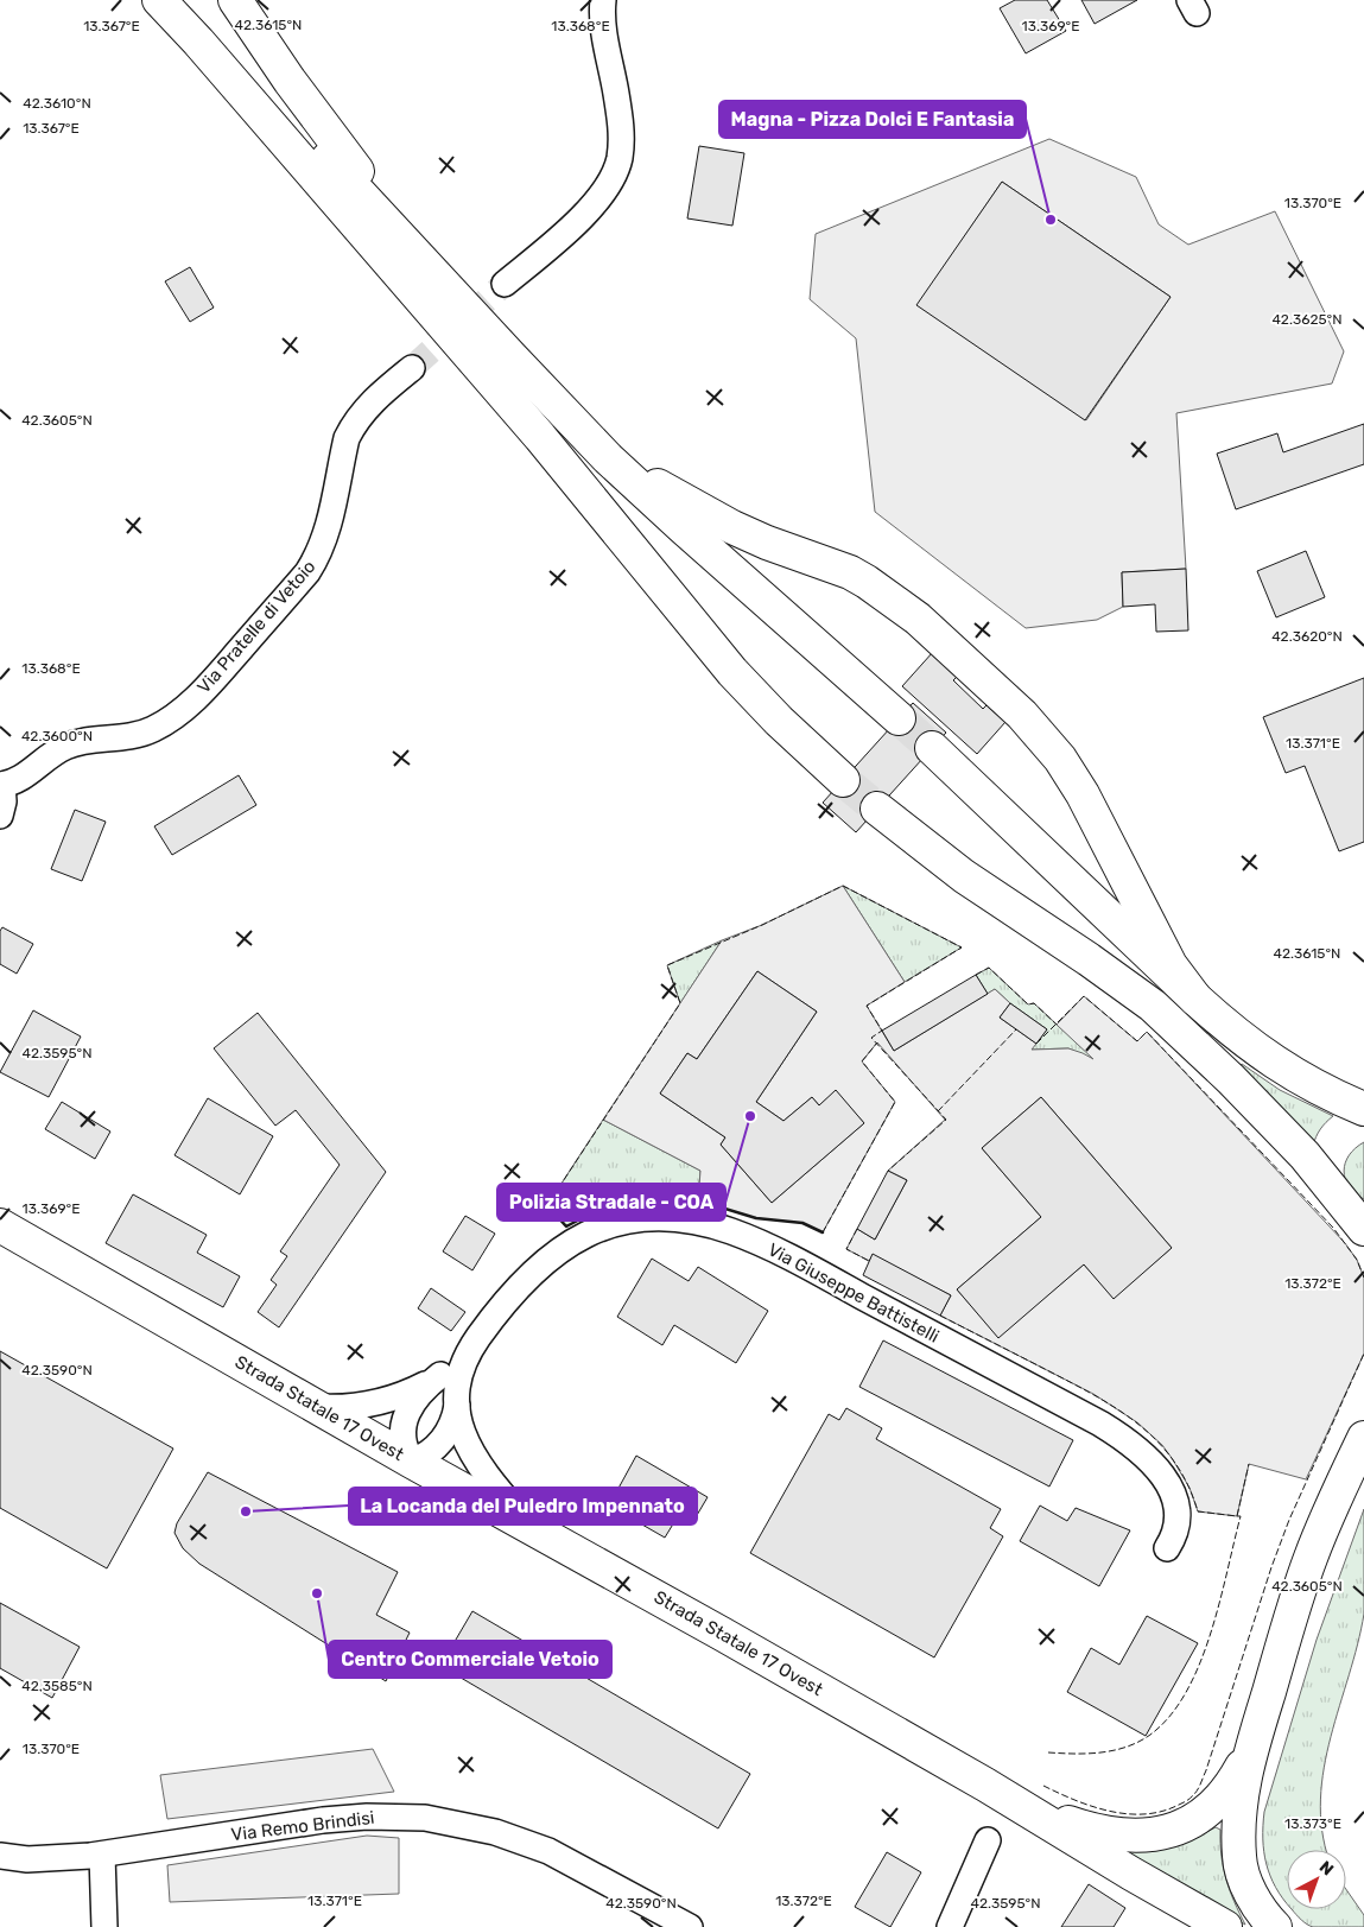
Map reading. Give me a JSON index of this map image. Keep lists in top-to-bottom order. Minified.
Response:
{"streets":{"main road":["Strada Statale 17 Ovest"],"street":["Via Pratelle di Vetoio","Via Giuseppe Battistelli","Via Remo Brindisi"]},"crossings":[["Via Giuseppe Battistelli","Strada Statale 17 Ovest"]],"places":["Magna - Pizza Dolci E Fantasia","Polizia Stradale - COA","La Locanda del Puledro Impennato","Centro Commerciale Vetoio"],"north":"top right","coordinates":["42.3615°N","13.367°E","13.368°E","13.369°E","42.3610°N","13.370°E","42.3625°N","42.3605°N","42.3620°N","42.3600°N","13.371°E","42.3595°N","13.372°E","42.3590°N","42.3585°N","13.373°E"]}
